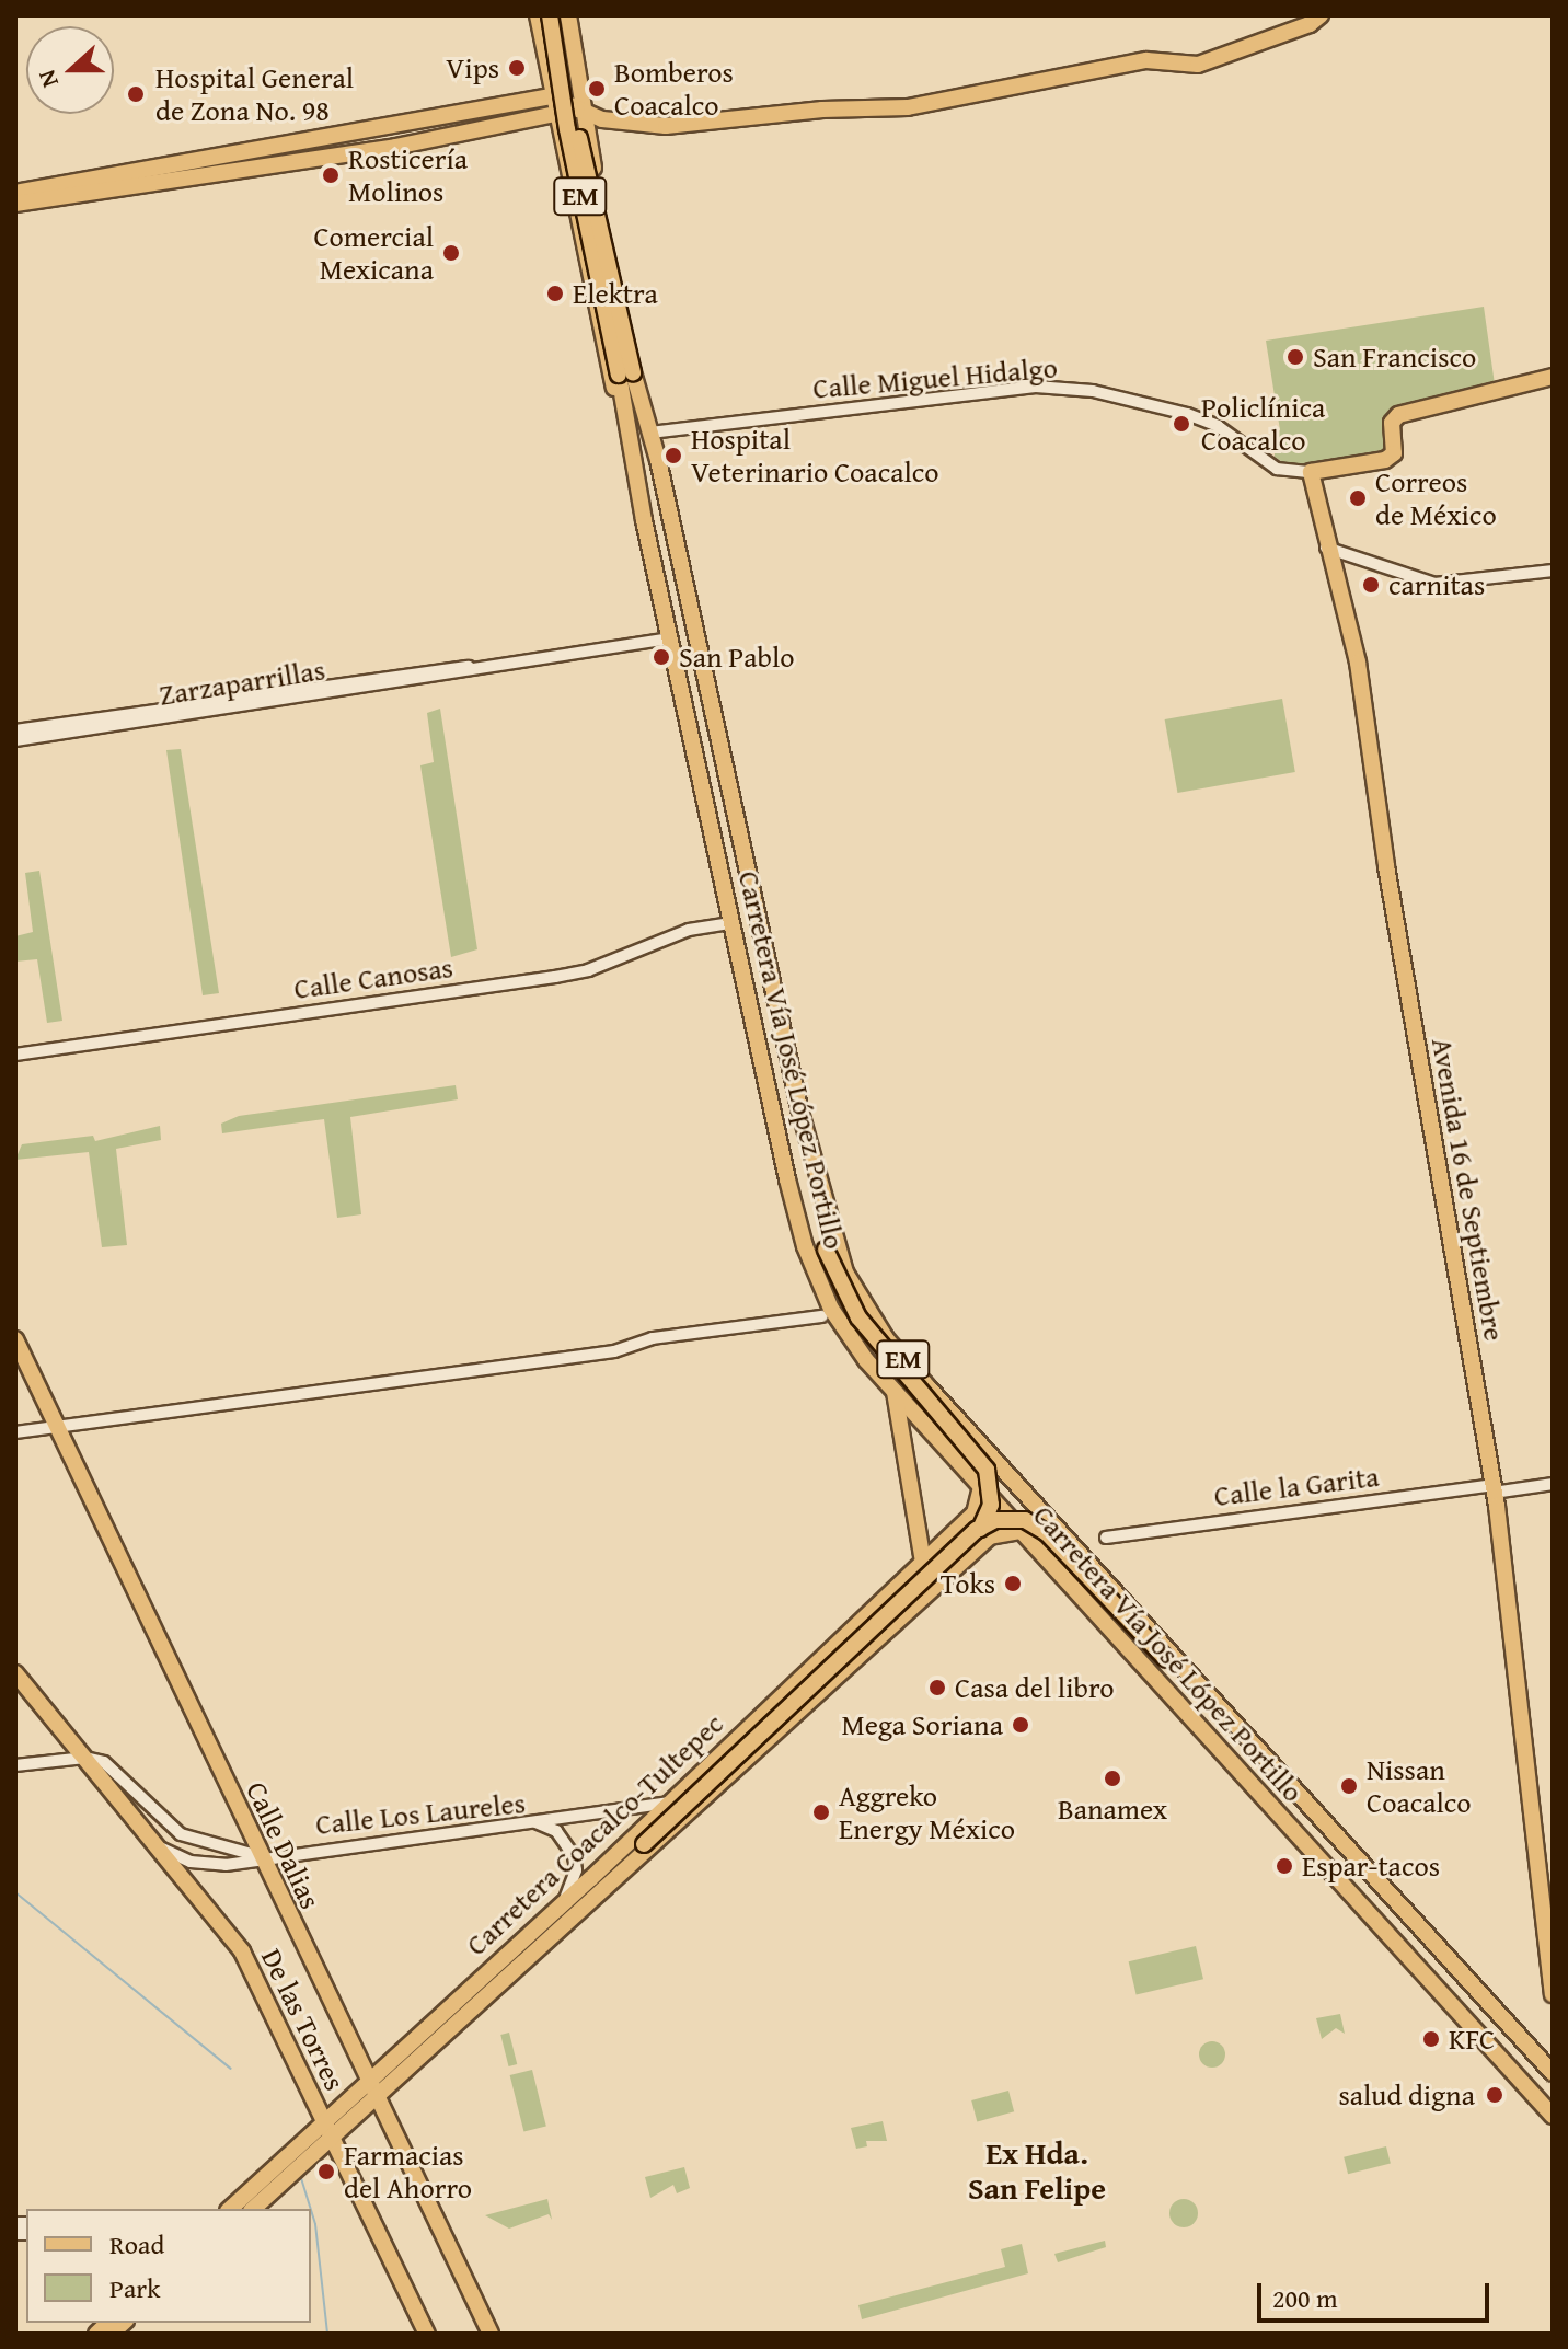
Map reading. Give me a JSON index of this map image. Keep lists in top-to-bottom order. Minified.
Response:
{"streets":{"main road":["EM","Carretera Vía José López Portillo","Avenida 16 de Septiembre","Carretera Coacalco-Tultepec","Calle Dalias","De las Torres"],"street":["Calle Miguel Hidalgo","Zarzaparrillas","Calle Canosas","Calle la Garita","Calle Los Laureles"]},"crossings":[["Calle Miguel Hidalgo","Carretera Vía José López Portillo"],["Calle Miguel Hidalgo","Avenida 16 de Septiembre"],["Zarzaparrillas","Carretera Vía José López Portillo"],["Calle Canosas","Carretera Vía José López Portillo"],["Carretera Vía José López Portillo","Carretera Coacalco-Tultepec"],["Avenida 16 de Septiembre","Calle la Garita"],["Calle Los Laureles","Carretera Coacalco-Tultepec"],["Calle Los Laureles","Calle Dalias"],["Calle Los Laureles","De las Torres"],["Carretera Coacalco-Tultepec","Calle Dalias"],["Carretera Coacalco-Tultepec","De las Torres"]],"districts":["Ex Hda. San Felipe"],"places":["Vips","Bomberos Coacalco","Hospital General de Zona No. 98","Rosticería Molinos","Comercial Mexicana","Elektra","San Francisco","Policlínica Coacalco","Hospital Veterinario Coacalco","Correos de México","carnitas","San Pablo","Toks","Casa del libro","Mega Soriana","Banamex","Nissan Coacalco","Aggreko Energy México","Espar-tacos","KFC","salud digna","Farmacias del Ahorro"],"legend":["Road","Park"],"scale_bar":"200 m","north":"left"}
